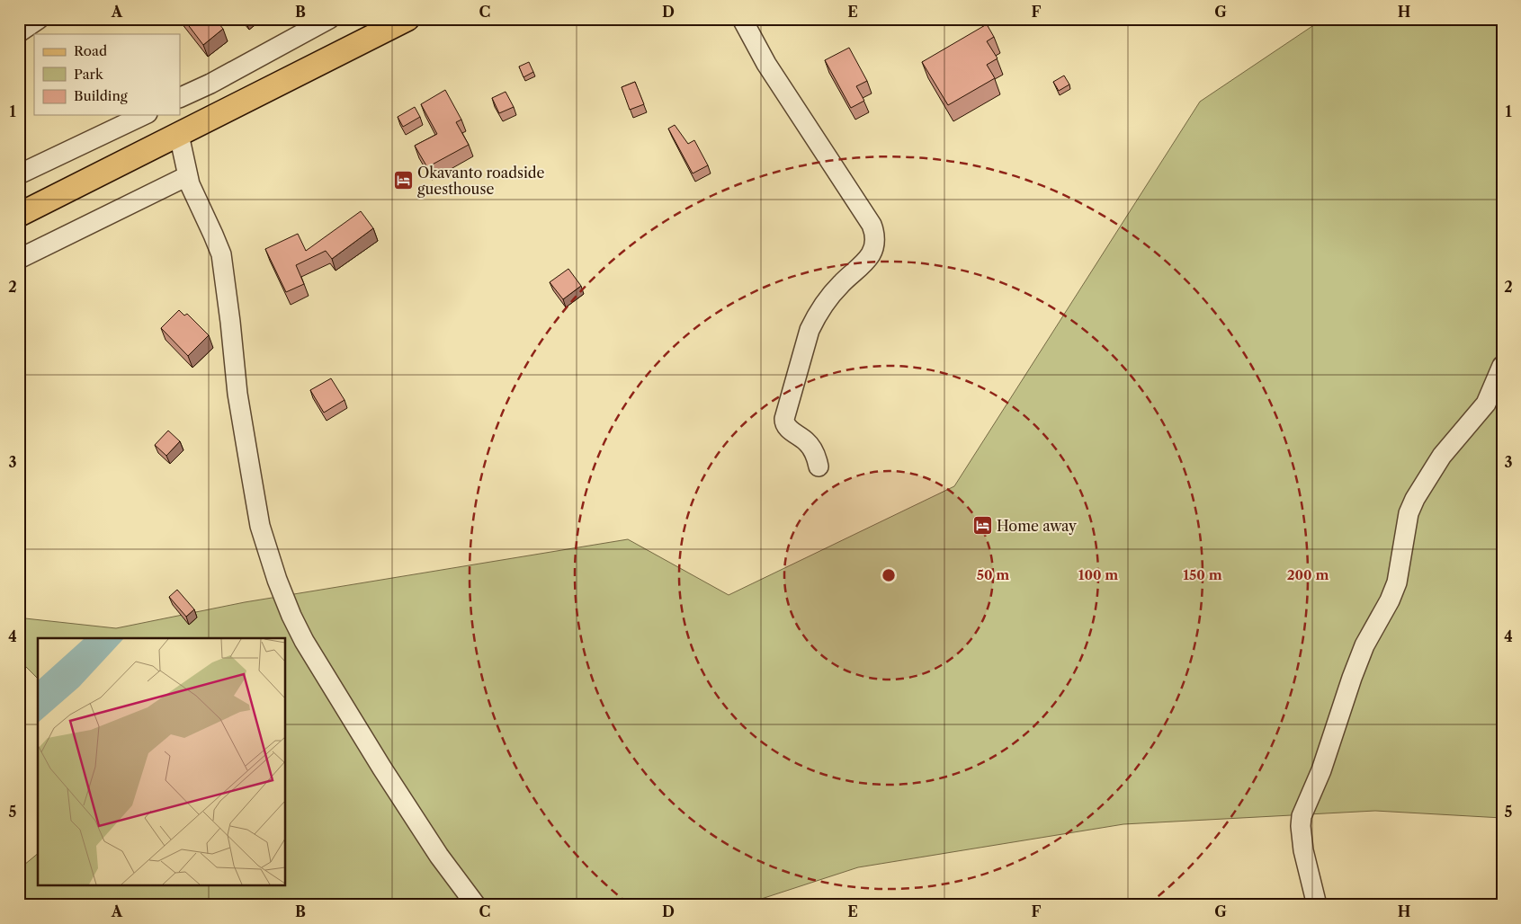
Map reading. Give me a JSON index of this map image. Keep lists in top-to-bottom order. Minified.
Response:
{"places":{"hotel":["Okavanto roadside guesthouse","Home away"]},"legend":["Road","Park","Building"],"grid":{"columns":["A","B","C","D","E","F","G","H"],"rows":["1","2","3","4","5"]},"rings":["50 m","100 m","150 m","200 m"]}
